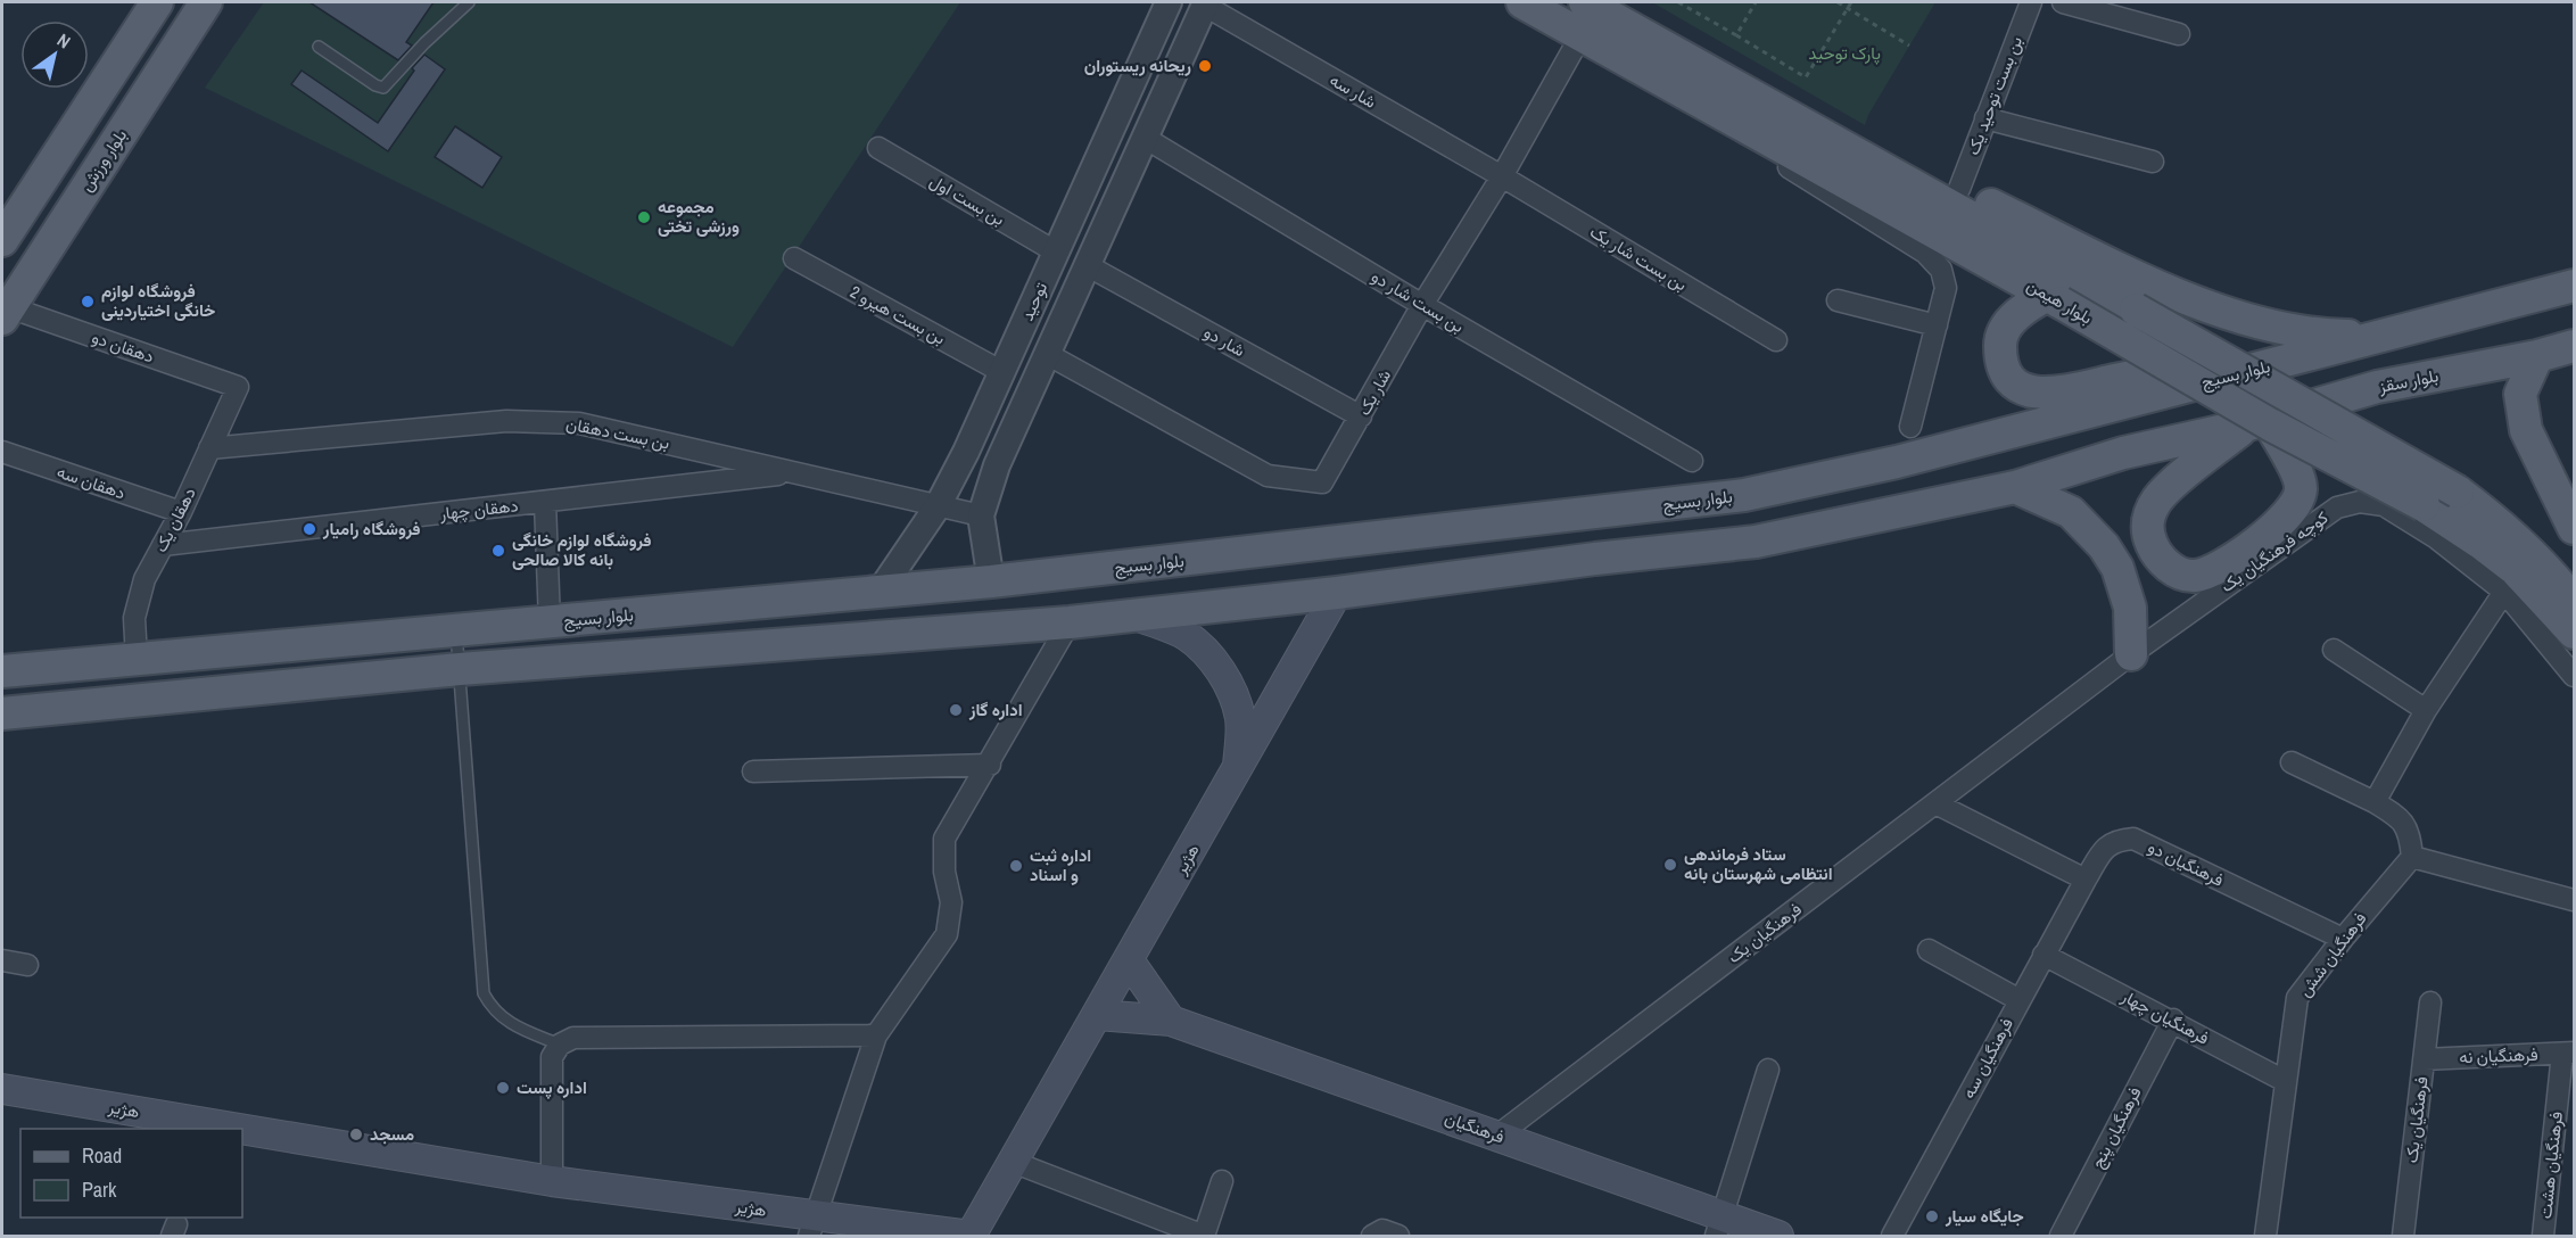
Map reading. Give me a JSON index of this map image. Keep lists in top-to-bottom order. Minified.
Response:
{"streets":{"main road":["بلوار ورزش","بلوار هیمن","بلوار بسیج","بلوار سقز","هژیر","فرهنگیان"],"street":["شار سه","بن بست توحید یک","بن بست اول","بن بست شار یک","توحید","بن بست شار دو","بن بست هیرو 2","شار دو","دهقان دو","شار یک","بن بست دهقان","دهقان سه","دهقان چهار","دهقان یک","کوچه فرهنگیان یک","فرهنگیان دو","فرهنگیان یک","فرهنگیان شش","فرهنگیان چهار","فرهنگیان نه","فرهنگیان سه","فرهنگیان پنج","فرهنگیان هشت"]},"crossings":[["شار سه","بن بست شار یک"],["شار سه","توحید"],["شار سه","شار یک"],["بلوار ورزش","دهقان دو"],["بن بست اول","توحید"],["بن بست شار یک","شار یک"],["توحید","بن بست شار دو"],["توحید","بن بست هیرو 2"],["توحید","شار دو"],["توحید","بلوار بسیج"],["توحید","شار یک"],["توحید","بن بست دهقان"],["بن بست شار دو","شار یک"],["بلوار هیمن","بلوار سقز"],["بلوار هیمن","شار یک"],["شار دو","شار یک"],["دهقان دو","دهقان یک"],["بلوار بسیج","دهقان یک"],["بن بست دهقان","دهقان چهار"],["بن بست دهقان","دهقان یک"],["دهقان سه","دهقان یک"],["دهقان چهار","دهقان یک"],["کوچه فرهنگیان یک","فرهنگیان یک"],["هژیر","فرهنگیان"],["فرهنگیان دو","فرهنگیان شش"],["فرهنگیان دو","فرهنگیان سه"],["فرهنگیان یک","فرهنگیان نه"],["فرهنگیان یک","فرهنگیان"],["فرهنگیان شش","فرهنگیان چهار"],["فرهنگیان چهار","فرهنگیان سه"],["فرهنگیان چهار","فرهنگیان پنج"],["فرهنگیان نه","فرهنگیان هشت"]],"parks":["پارک توحید"],"places":["ریحانە ریستوران","مجموعه ورزشی تختی","فروشگاه لوازم خانگی اختیاردینی","فروشگاه رامیار","فروشگاه لوازم خانگی بانه کالا صالحی","اداره گاز","ستاد فرماندهی انتظامی شهرستان بانه","اداره ثبت و اسناد","اداره پست","مسجد","جایگاه سیار"],"legend":["Road","Park"],"north":"top right"}
